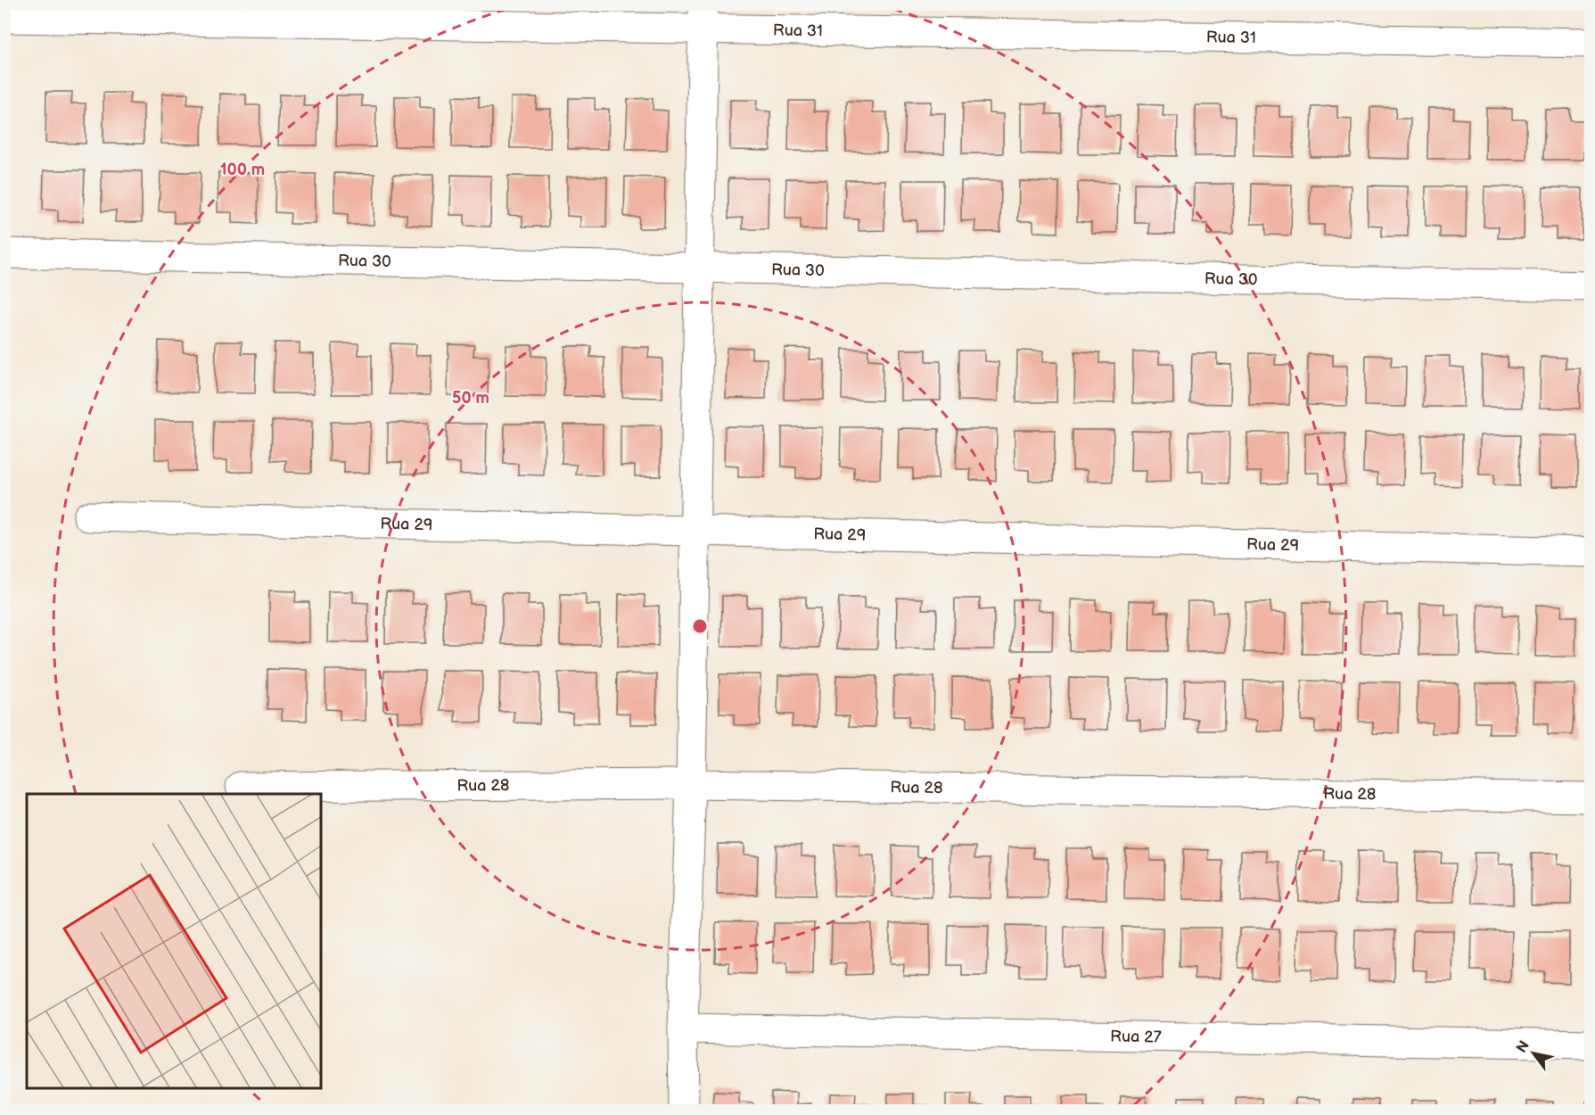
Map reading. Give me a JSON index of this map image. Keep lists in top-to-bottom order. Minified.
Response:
{"streets":{"street":["Rua 31","Rua 30","Rua 29","Rua 28","Rua 27"]},"north":"top left","rings":["100 m","50 m"]}
